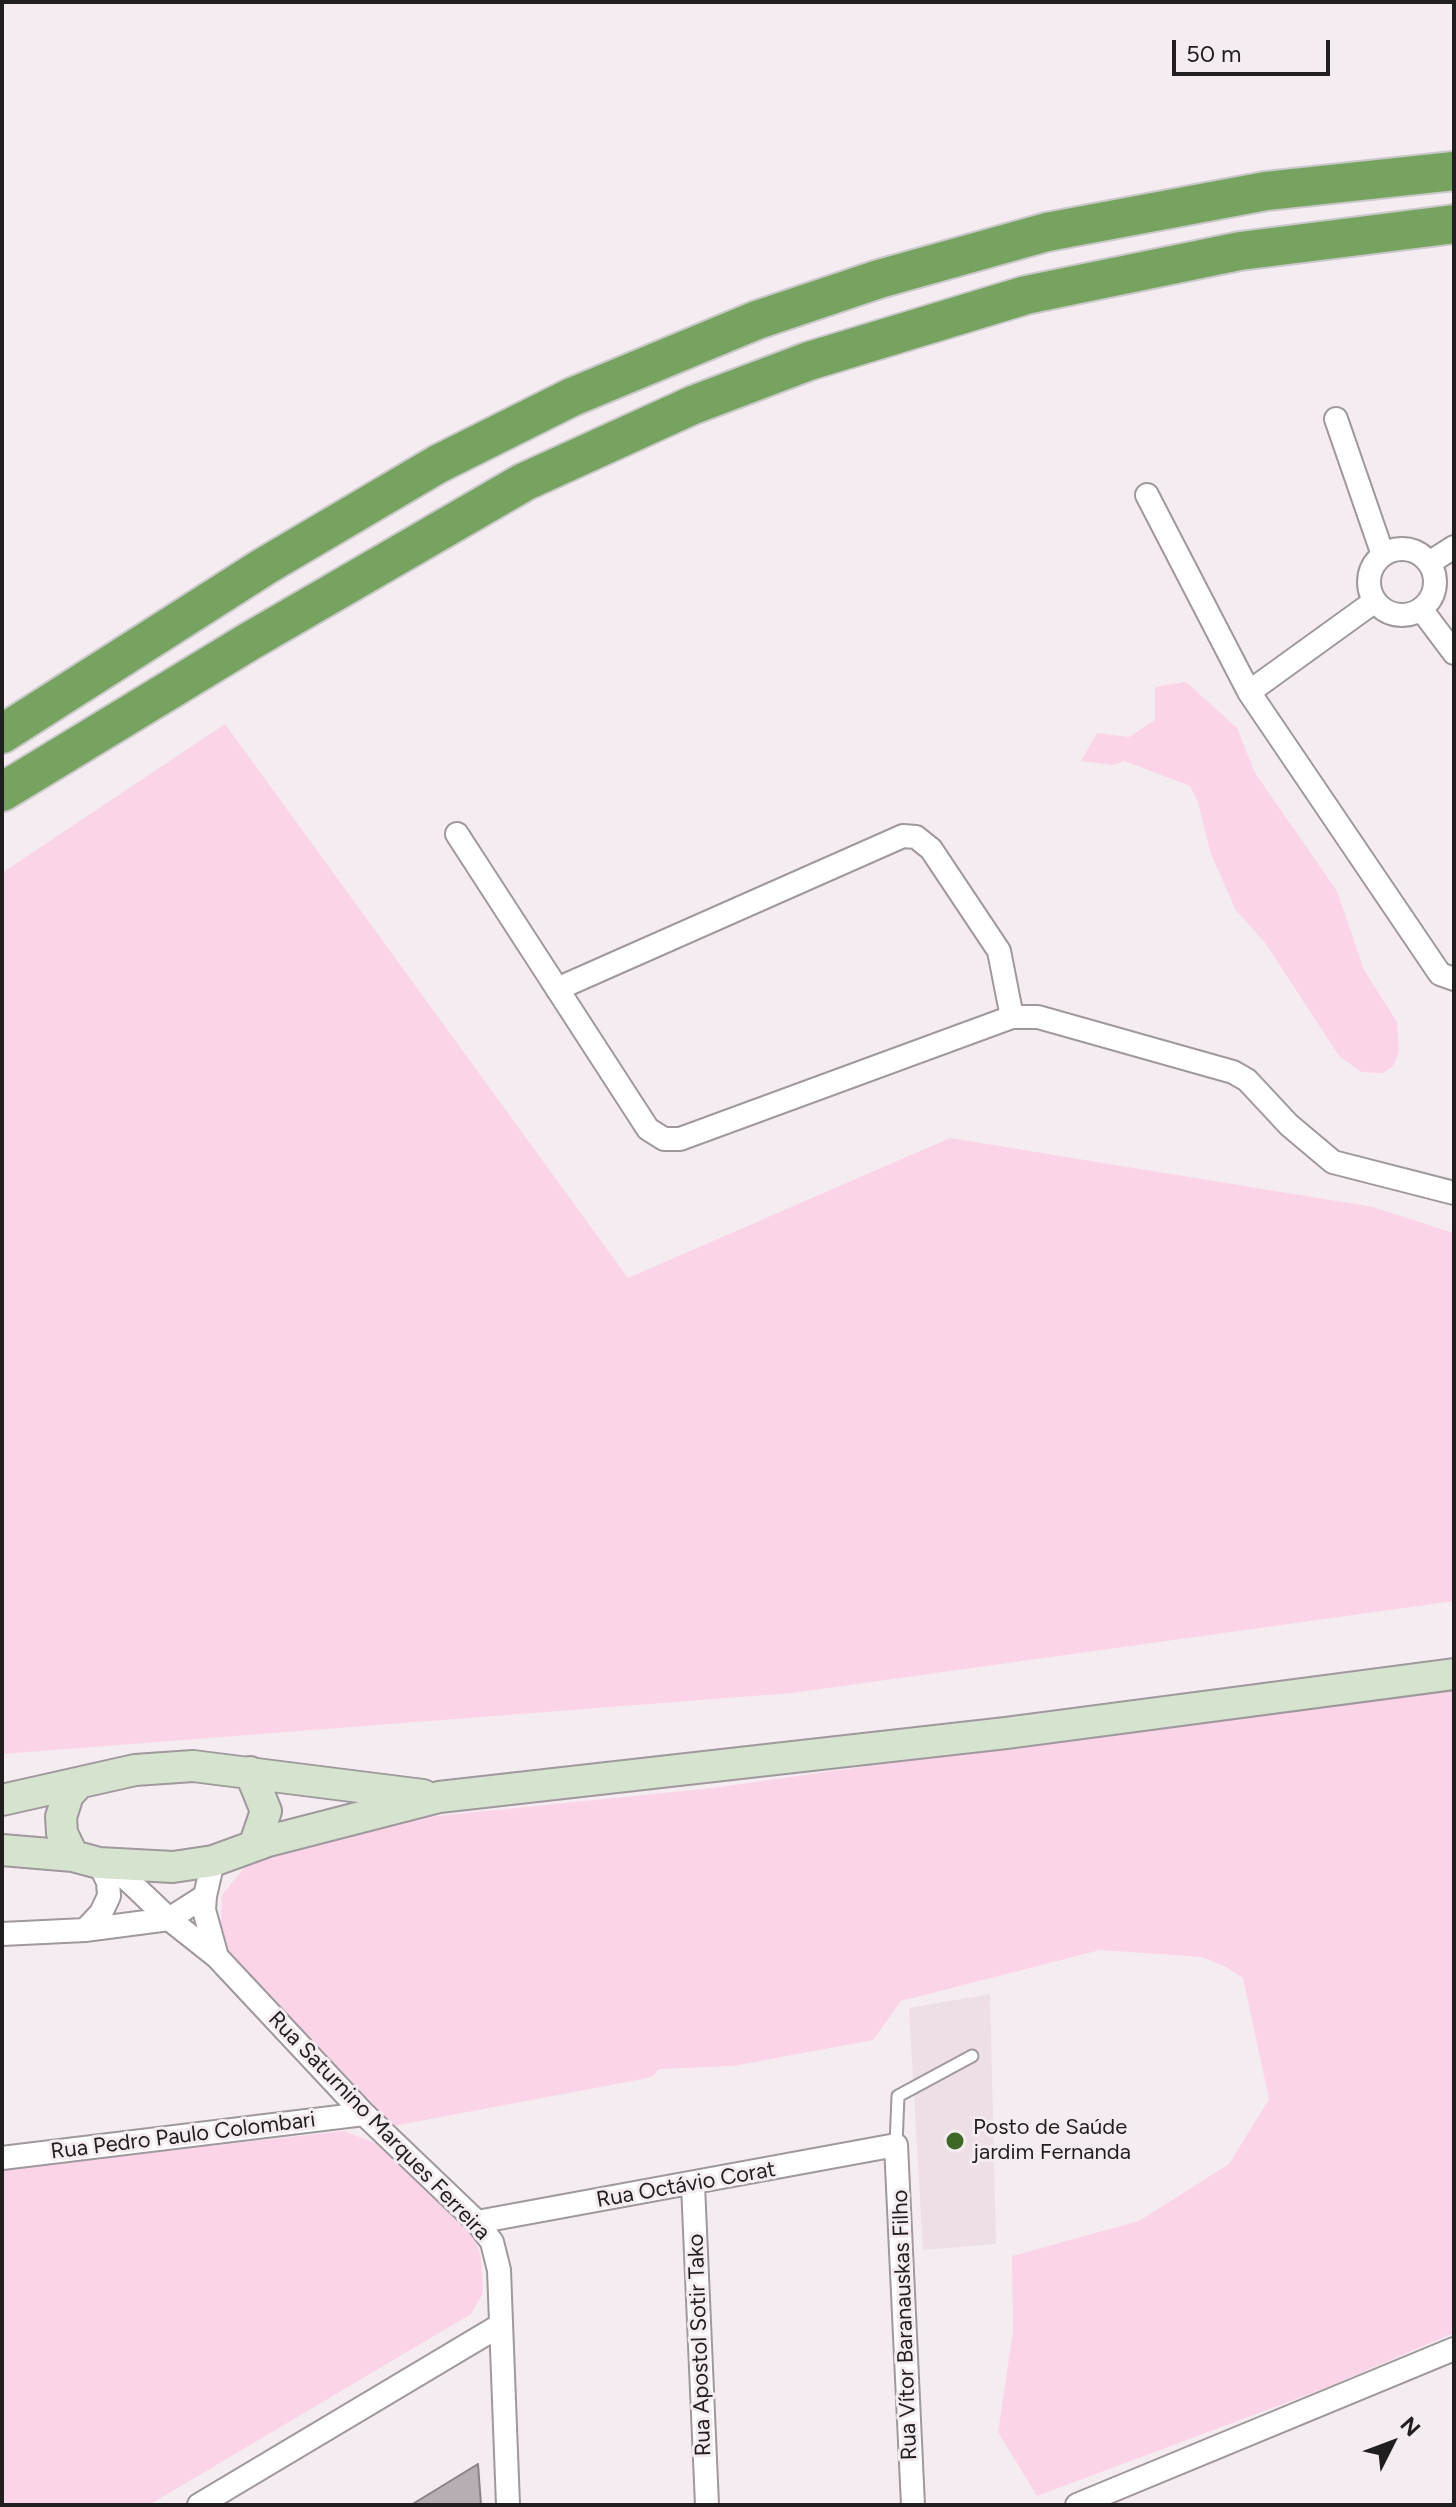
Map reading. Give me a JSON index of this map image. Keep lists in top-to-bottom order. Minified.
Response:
{"streets":{"street":["Rua Saturnino Marques Ferreira","Rua Pedro Paulo Colombari","Rua Octávio Corat","Rua Vítor Baranauskas Filho","Rua Apostol Sotir Tako"]},"crossings":[["Rua Saturnino Marques Ferreira","Rua Pedro Paulo Colombari"],["Rua Saturnino Marques Ferreira","Rua Octávio Corat"],["Rua Octávio Corat","Rua Vítor Baranauskas Filho"],["Rua Octávio Corat","Rua Apostol Sotir Tako"]],"places":["Posto de Saúde jardim Fernanda"],"scale_bar":"50 m","north":"top right"}
